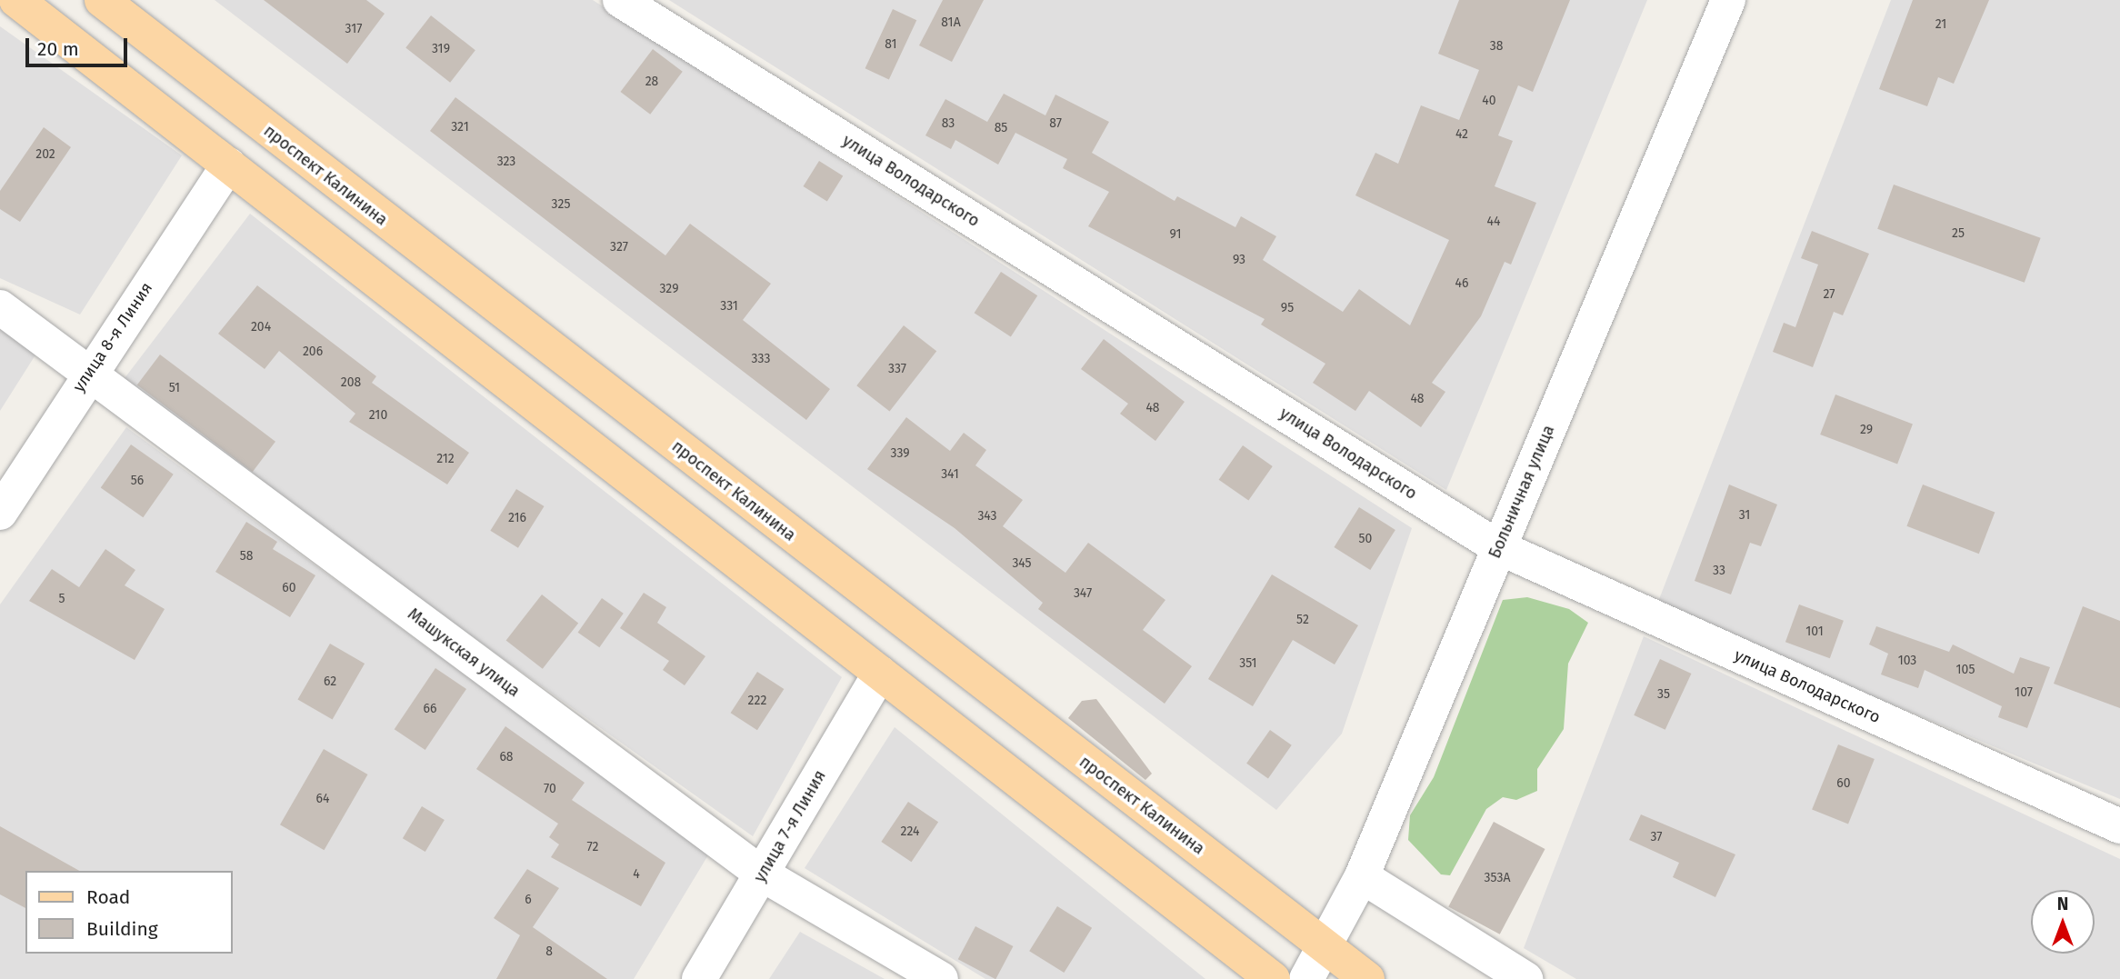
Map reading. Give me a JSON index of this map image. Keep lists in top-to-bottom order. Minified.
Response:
{"streets":{"main road":["проспект Калинина"],"street":["улица Володарского","улица 8-я Линия","Больничная улица","Машукская улица","улица 7-я Линия"]},"crossings":[["проспект Калинина","Больничная улица"],["улица Володарского","Больничная улица"],["улица 8-я Линия","Машукская улица"],["Машукская улица","улица 7-я Линия"]],"house_numbers":["81А","21","317","81","38","319","28","40","83","87","321","85","42","202","323","325","44","25","91","327","93","46","329","27","331","95","204","206","333","337","208","51","48","48","210","29","339","212","341","56","31","343","216","50","58","345","33","60","347","5","52","101","103","351","105","62","107","35","222","66","68","60","70","64","224","37","72","4","353А","6","8"],"legend":["Road","Building"],"scale_bar":"20 m","north":"top"}
